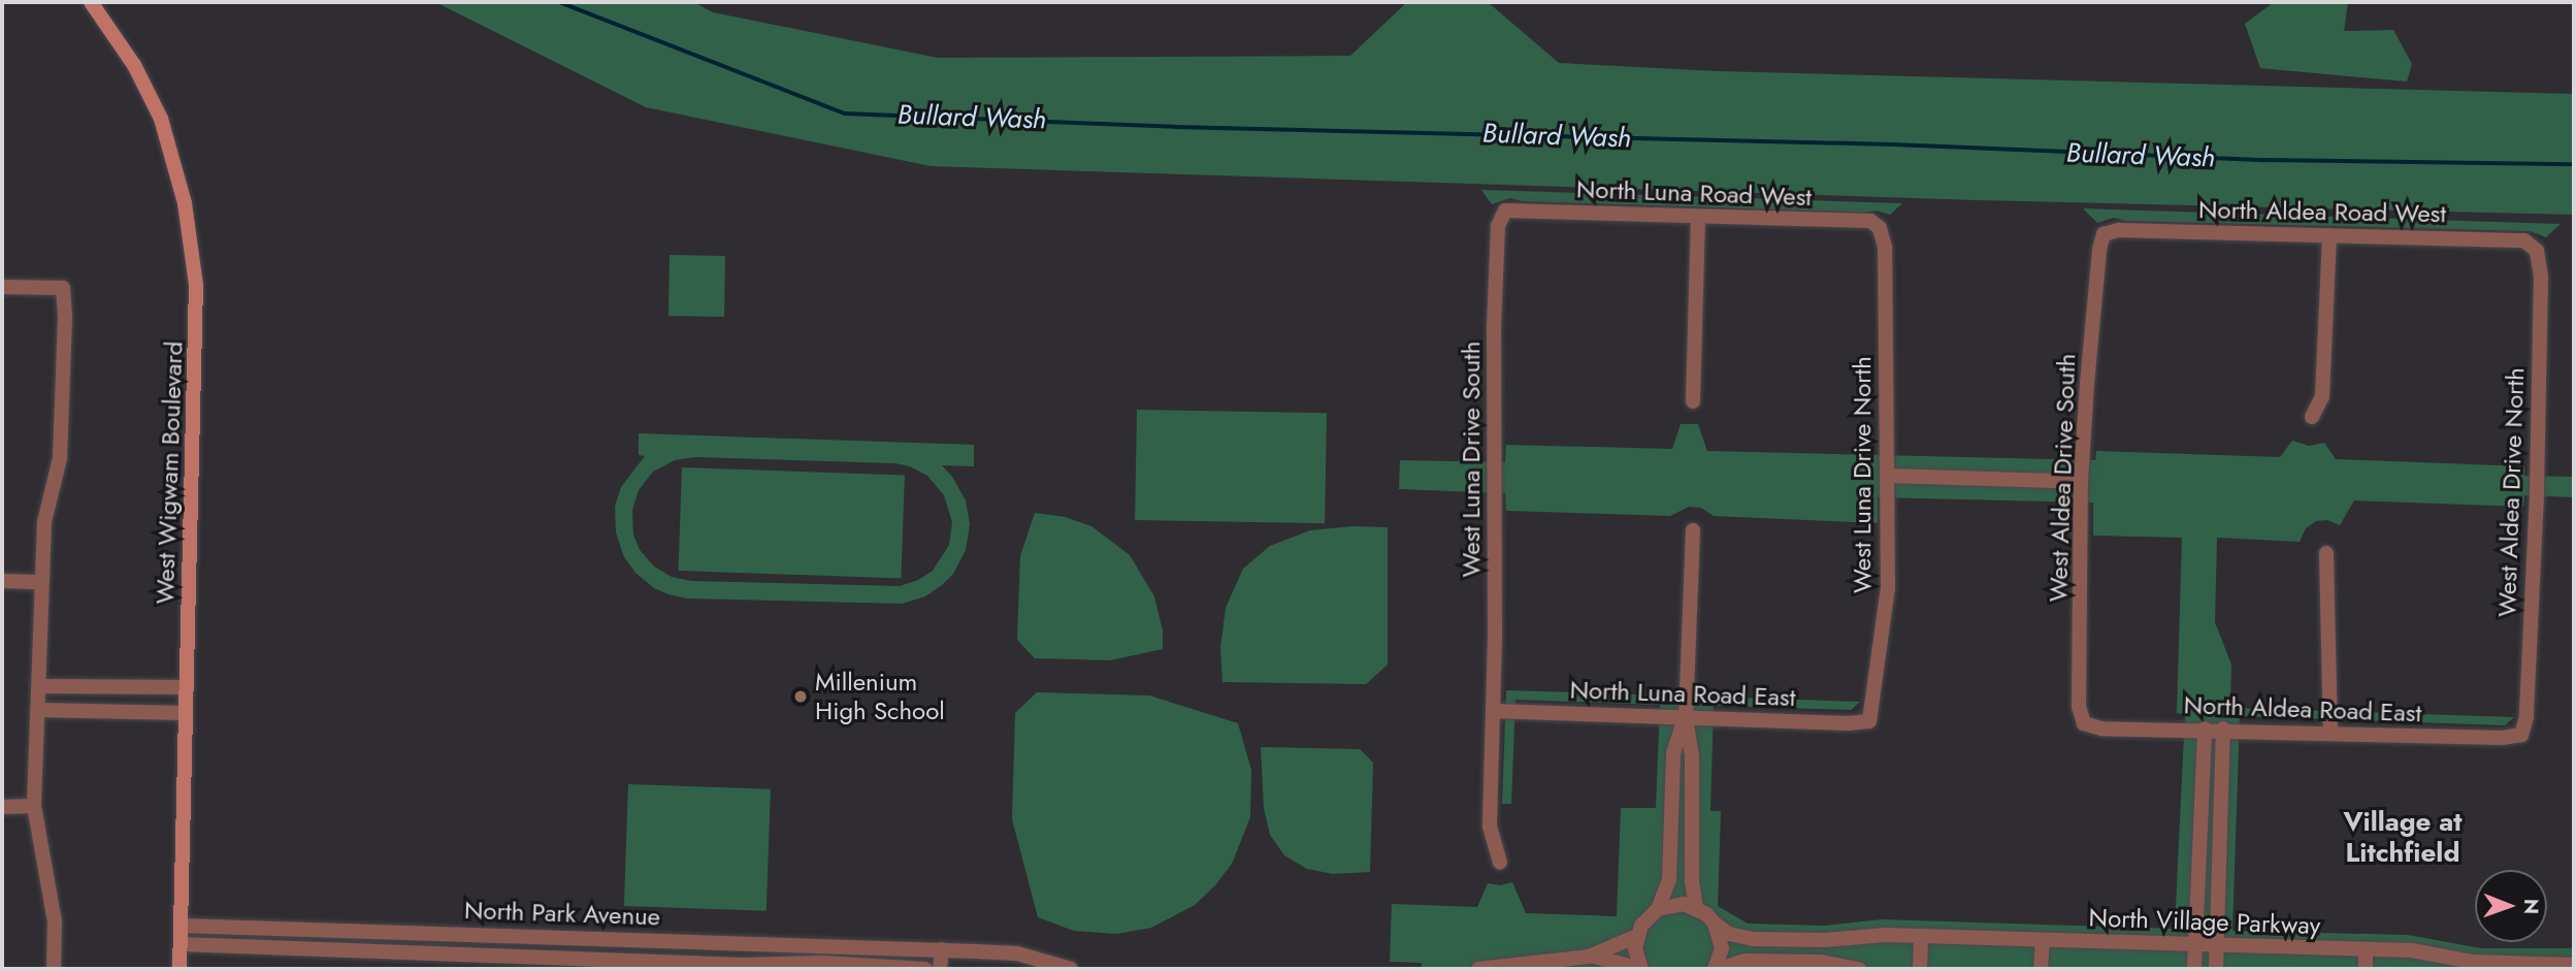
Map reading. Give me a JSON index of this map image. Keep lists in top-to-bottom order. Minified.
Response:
{"streets":{"street":["North Luna Road West","North Aldea Road West","West Luna Drive South","West Wigwam Boulevard","West Luna Drive North","West Aldea Drive South","West Aldea Drive North","North Luna Road East","North Aldea Road East","North Park Avenue","North Village Parkway"]},"crossings":[["North Luna Road West","West Luna Drive South"],["North Luna Road West","West Luna Drive North"],["North Aldea Road West","West Aldea Drive South"],["North Aldea Road West","West Aldea Drive North"],["West Luna Drive South","North Luna Road East"],["West Wigwam Boulevard","North Park Avenue"],["West Luna Drive North","North Luna Road East"],["West Aldea Drive South","North Aldea Road East"],["West Aldea Drive North","North Aldea Road East"]],"districts":["Village at Litchfield"],"water":["Bullard Wash"],"places":["Millenium High School"],"north":"right"}
